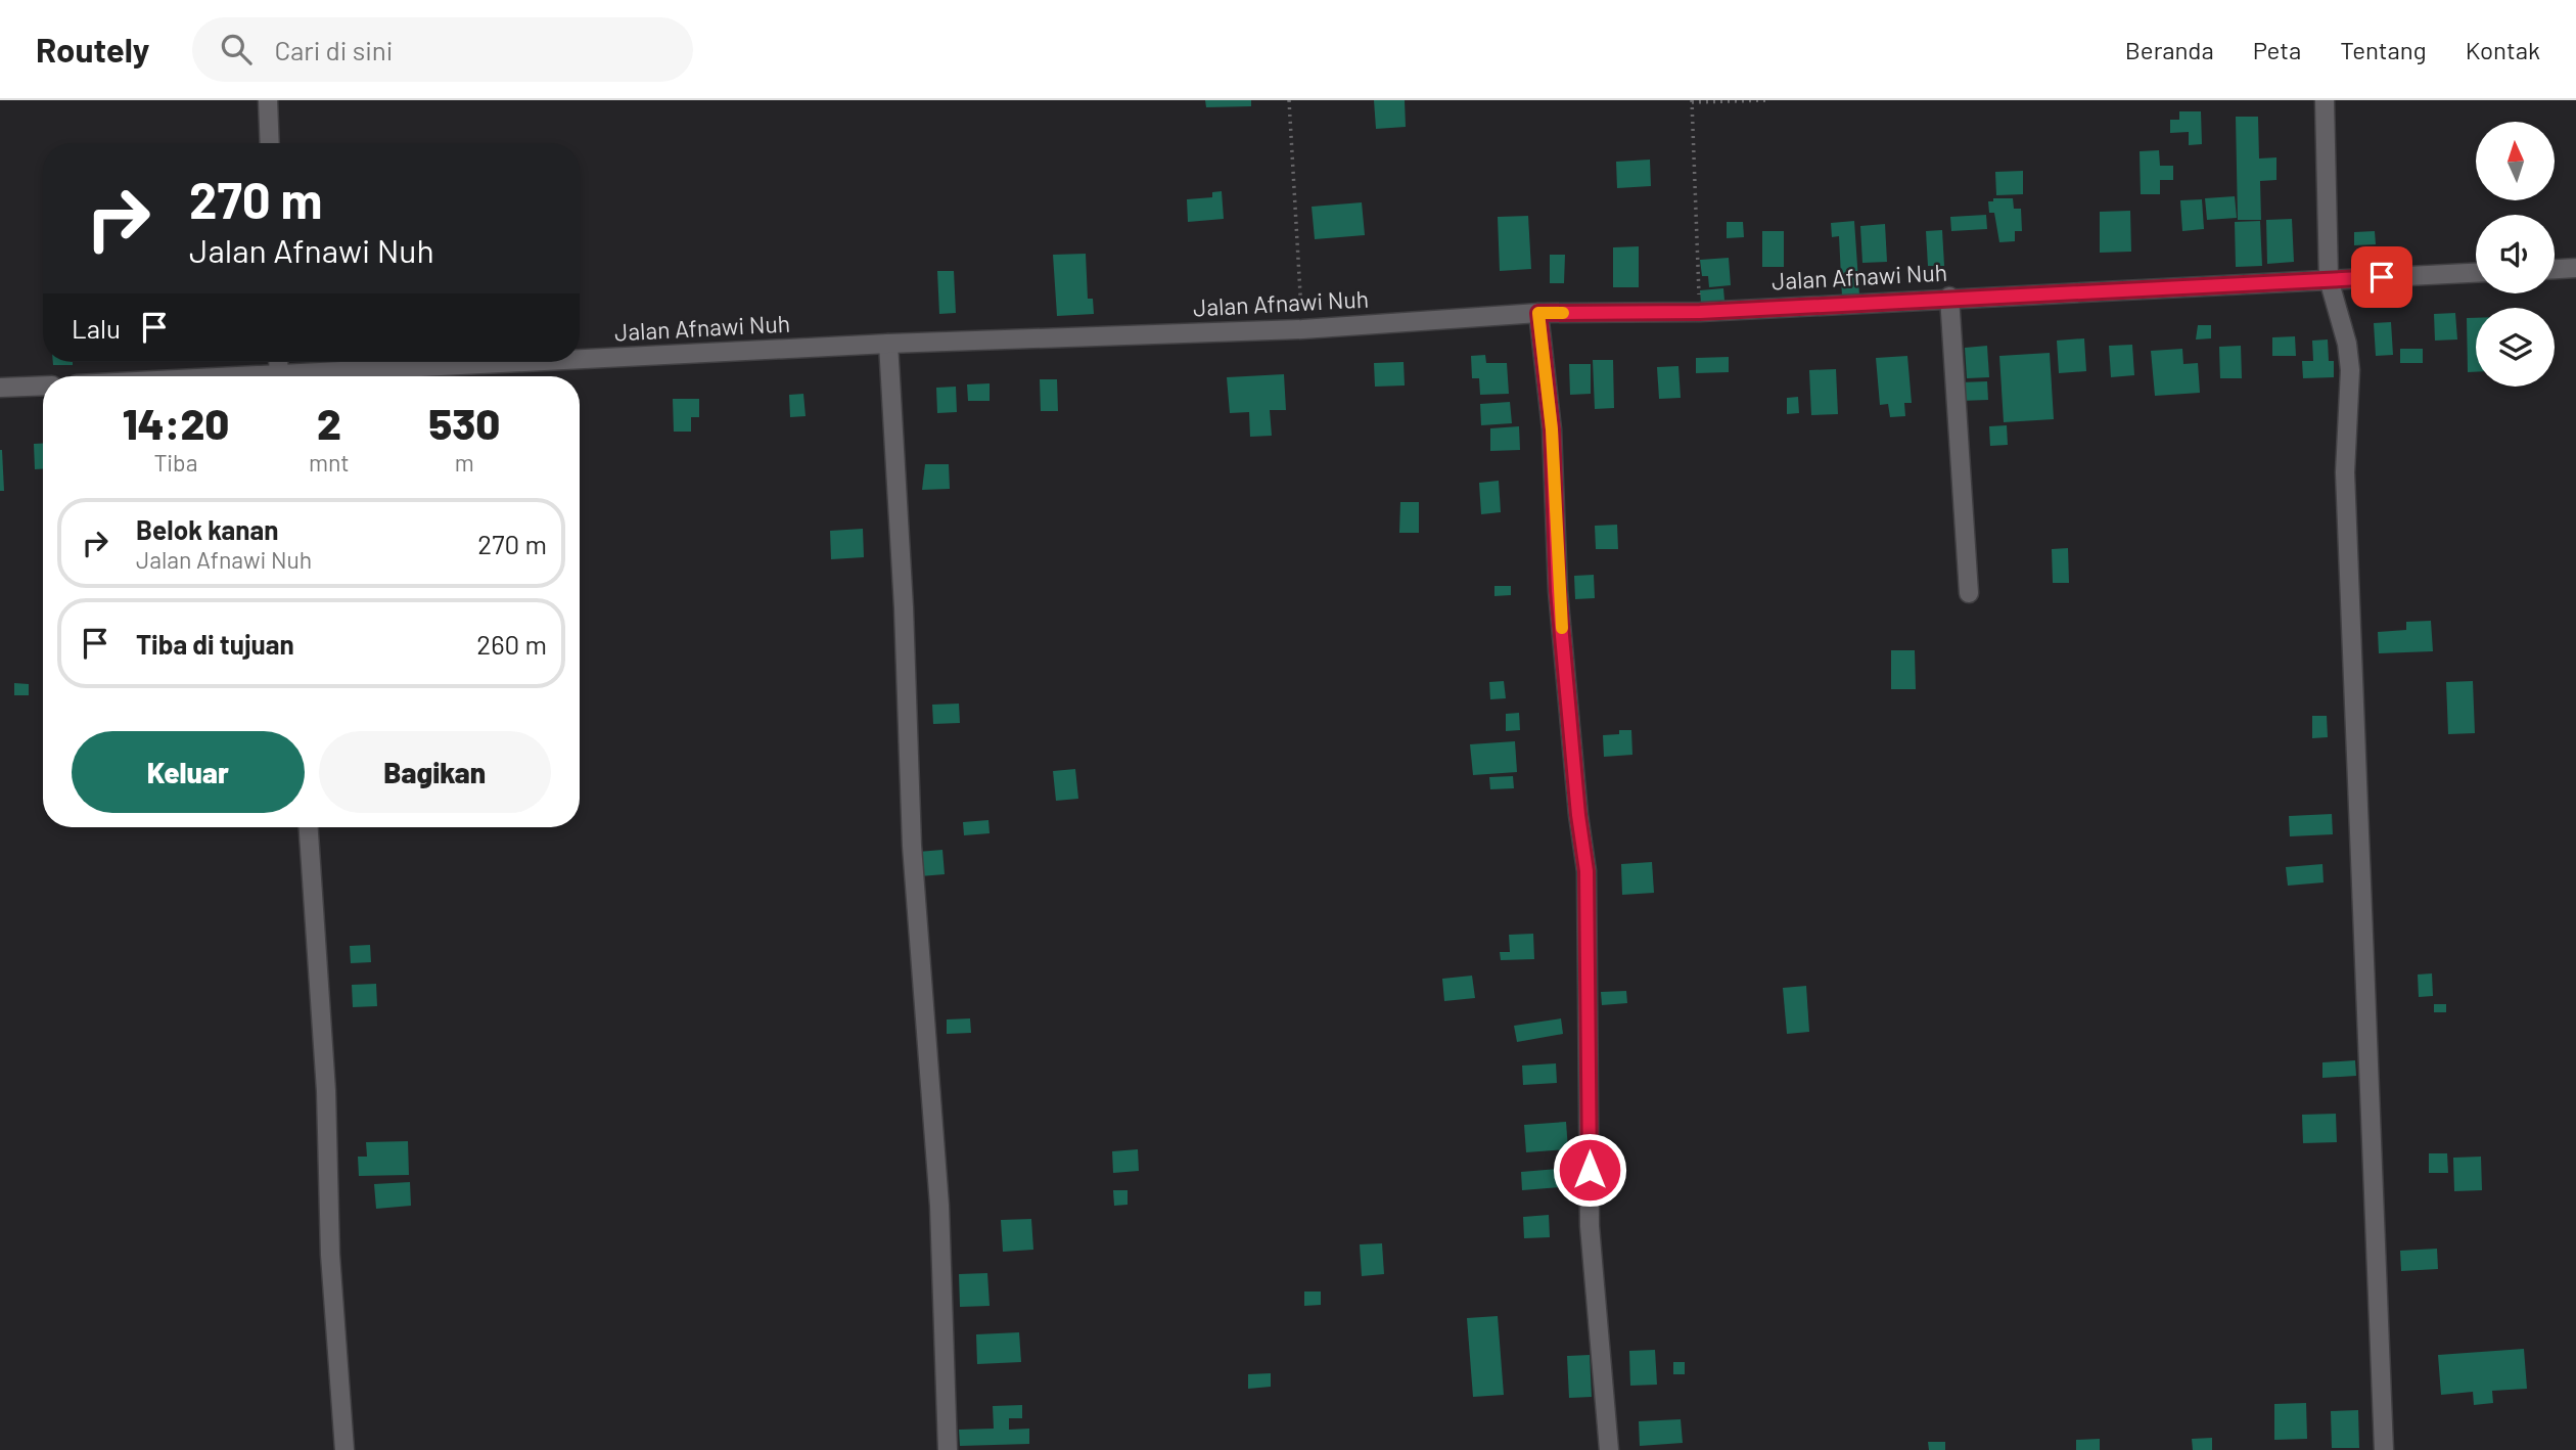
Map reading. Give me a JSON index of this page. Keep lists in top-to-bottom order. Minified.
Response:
{"streets":{"street":["Jalan Afnawi Nuh"]},"north":"top","page":{"header":"Routely","search":"Cari di sini","nav":["Beranda","Peta","Tentang","Kontak"],"turn":["270 m","Jalan Afnawi Nuh"],"then":"Lalu","eta":["14:20","Tiba","2","mnt","530","m"],"list":[{"name":"Belok kanan","note":"Jalan Afnawi Nuh","value":"270 m"},{"name":"Tiba di tujuan","value":"260 m"}],"buttons":["Keluar","Bagikan"]}}
